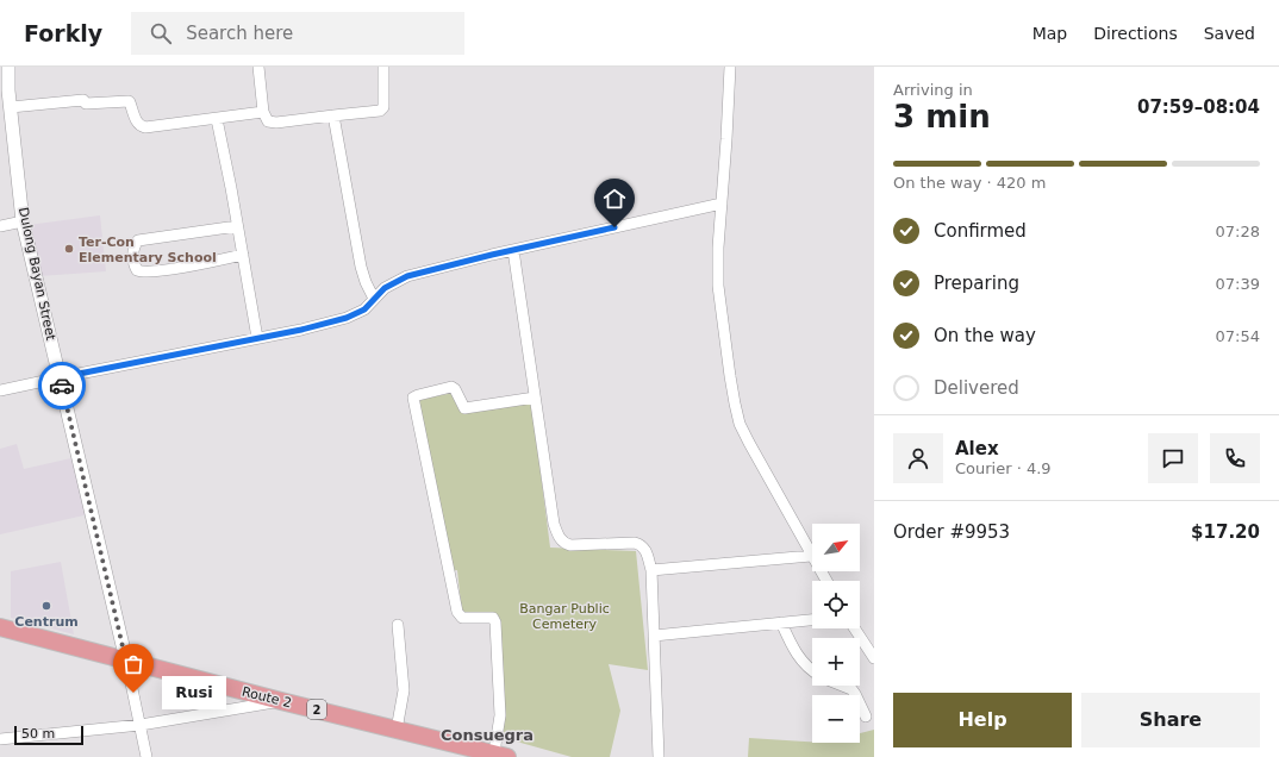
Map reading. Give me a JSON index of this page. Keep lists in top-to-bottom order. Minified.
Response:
{"streets":{"highway":["Route 2","2"],"street":["Dulong Bayan Street"]},"crossings":[["Dulong Bayan Street","Route 2"]],"districts":["Consuegra"],"parks":["Bangar Public Cemetery"],"places":["Ter-Con Elementary School","Centrum","Rusi"],"scale_bar":"50 m","north":"top right","page":{"header":"Forkly","search":"Search here","nav":["Map","Directions","Saved"],"heading":["3 min","Arriving in","07:59–08:04"],"panel":["Alex","Courier · 4.9","Order #9953","$17.20"],"bar":"On the way · 420 m","list":[["Confirmed","07:28"],["Preparing","07:39"],["On the way","07:54"],"Delivered"],"map_buttons":["+","−"],"bubble":"Rusi","buttons":["Help","Share"],"scale":"50 m"}}
